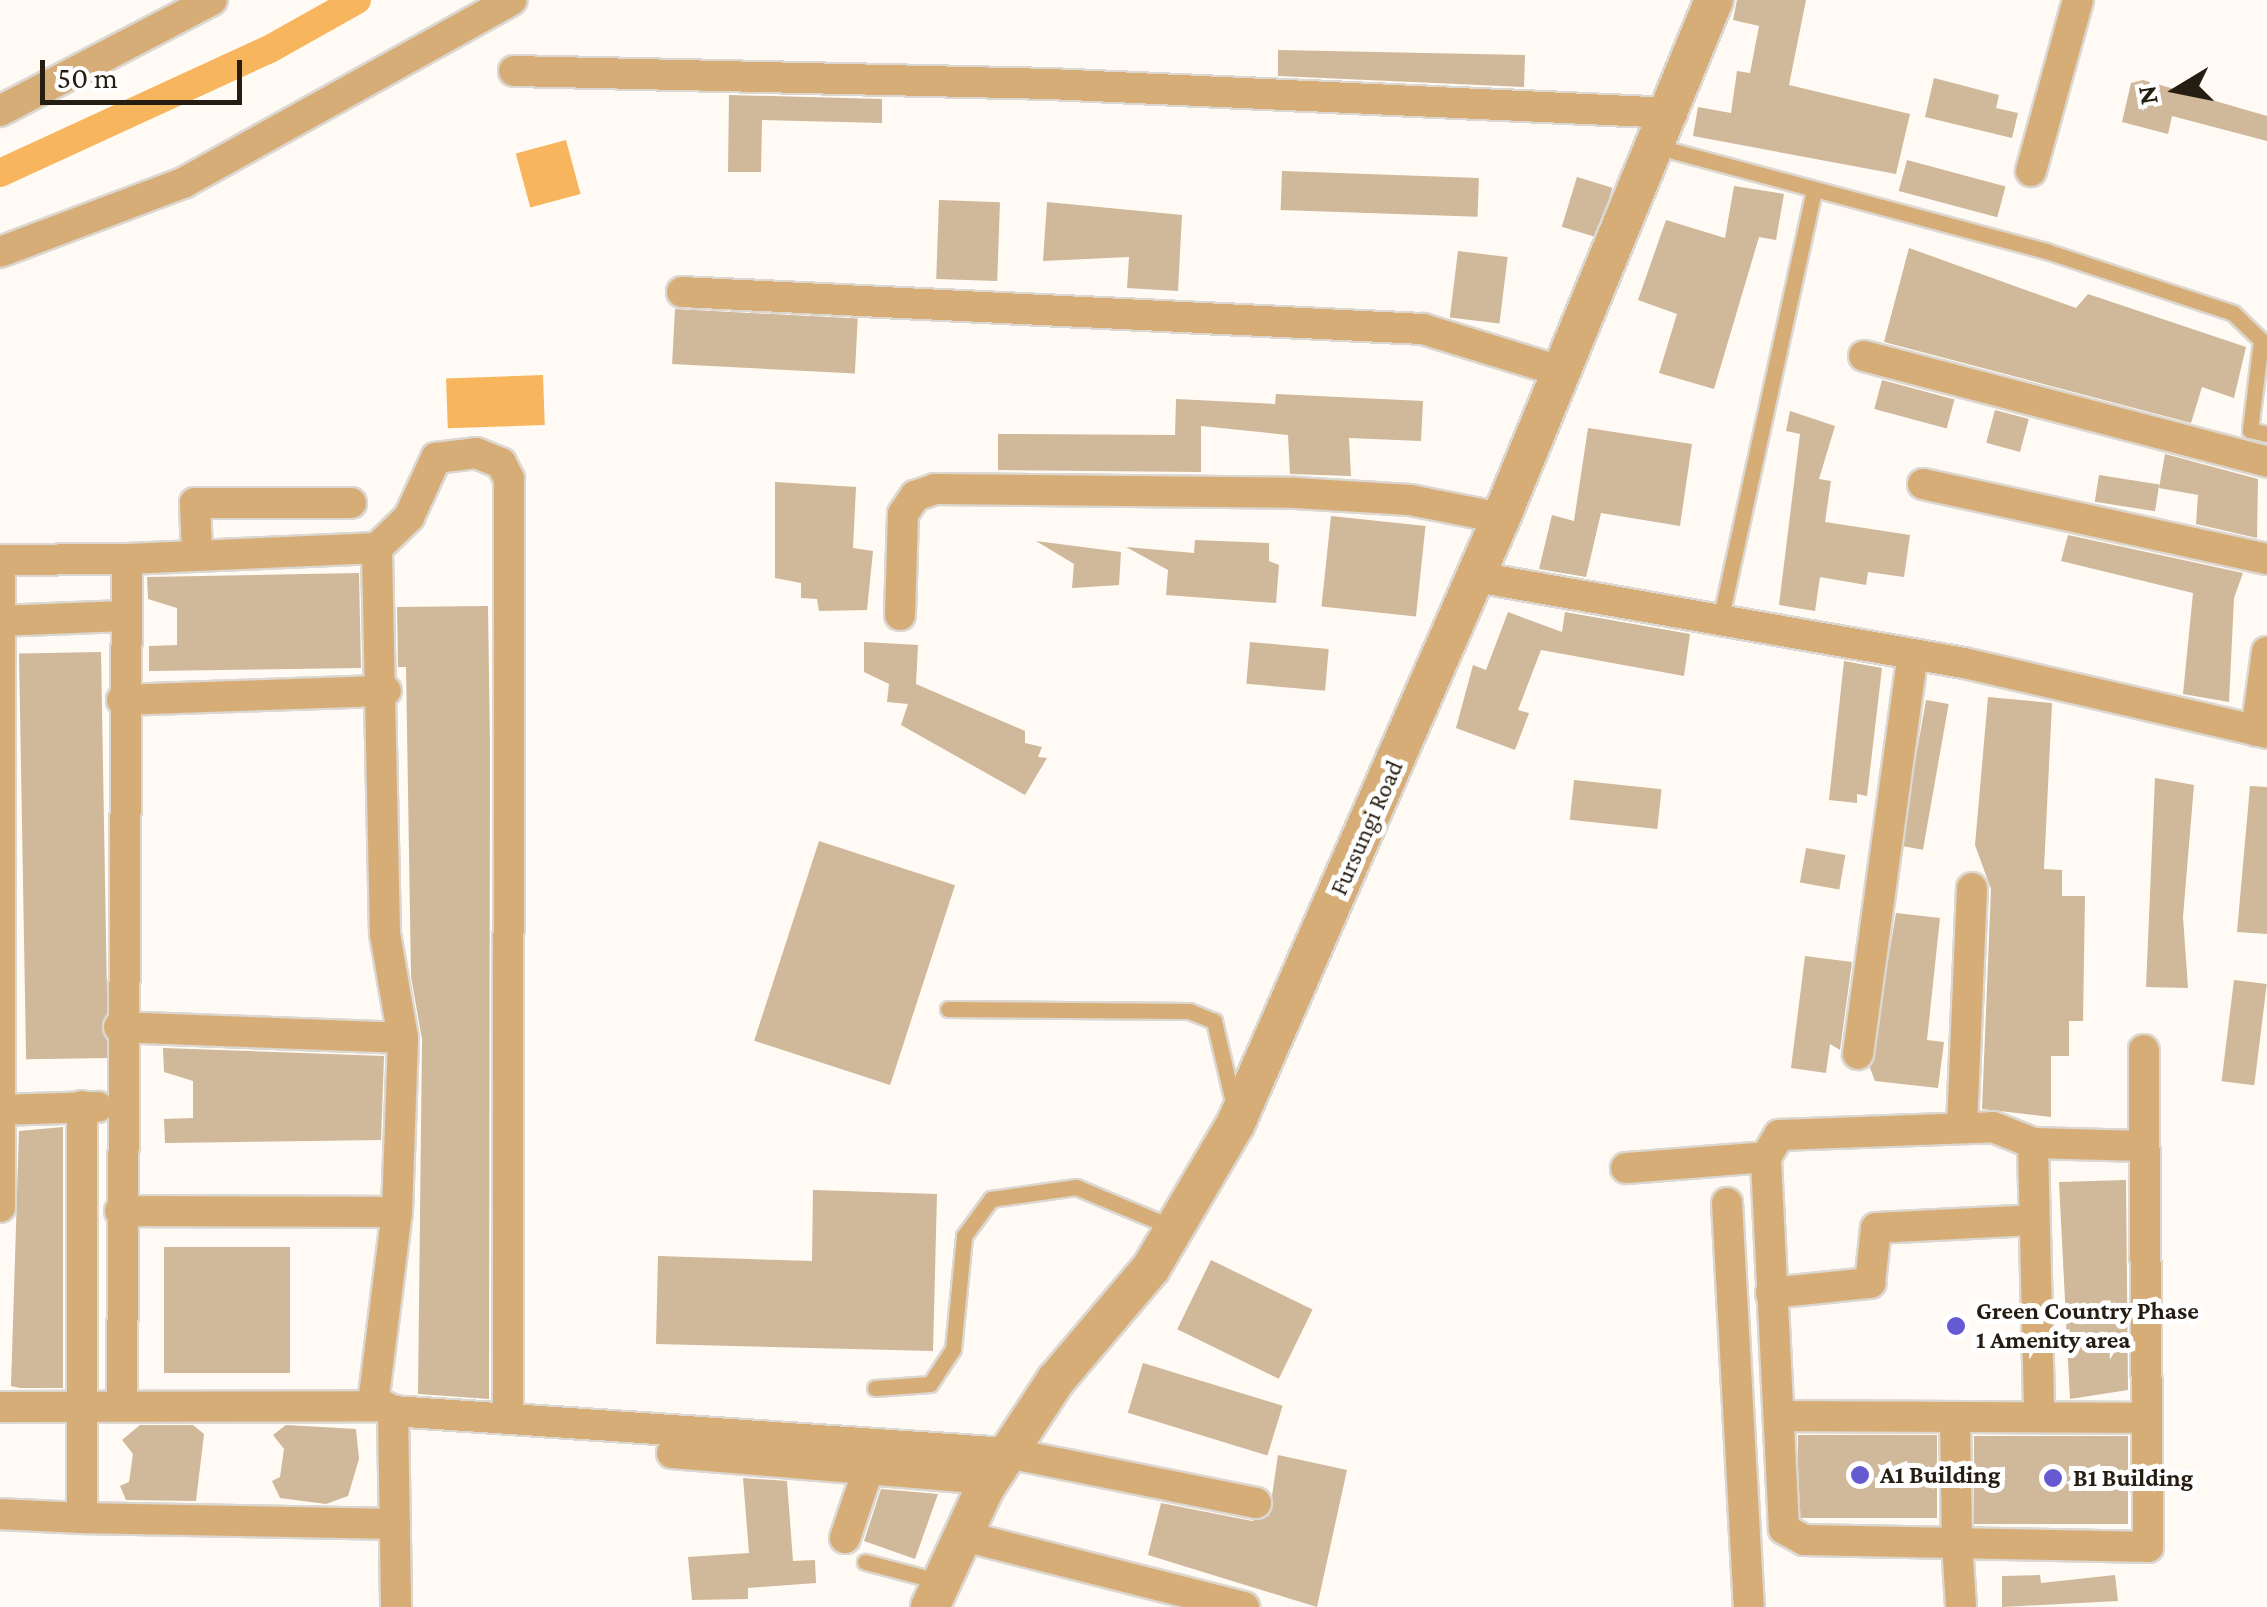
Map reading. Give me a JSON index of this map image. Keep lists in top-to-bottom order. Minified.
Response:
{"streets":{"street":["Fursungi Road"]},"places":["Green Country Phase 1 Amenity area","A1 Building","B1 Building"],"scale_bar":"50 m","north":"left"}
